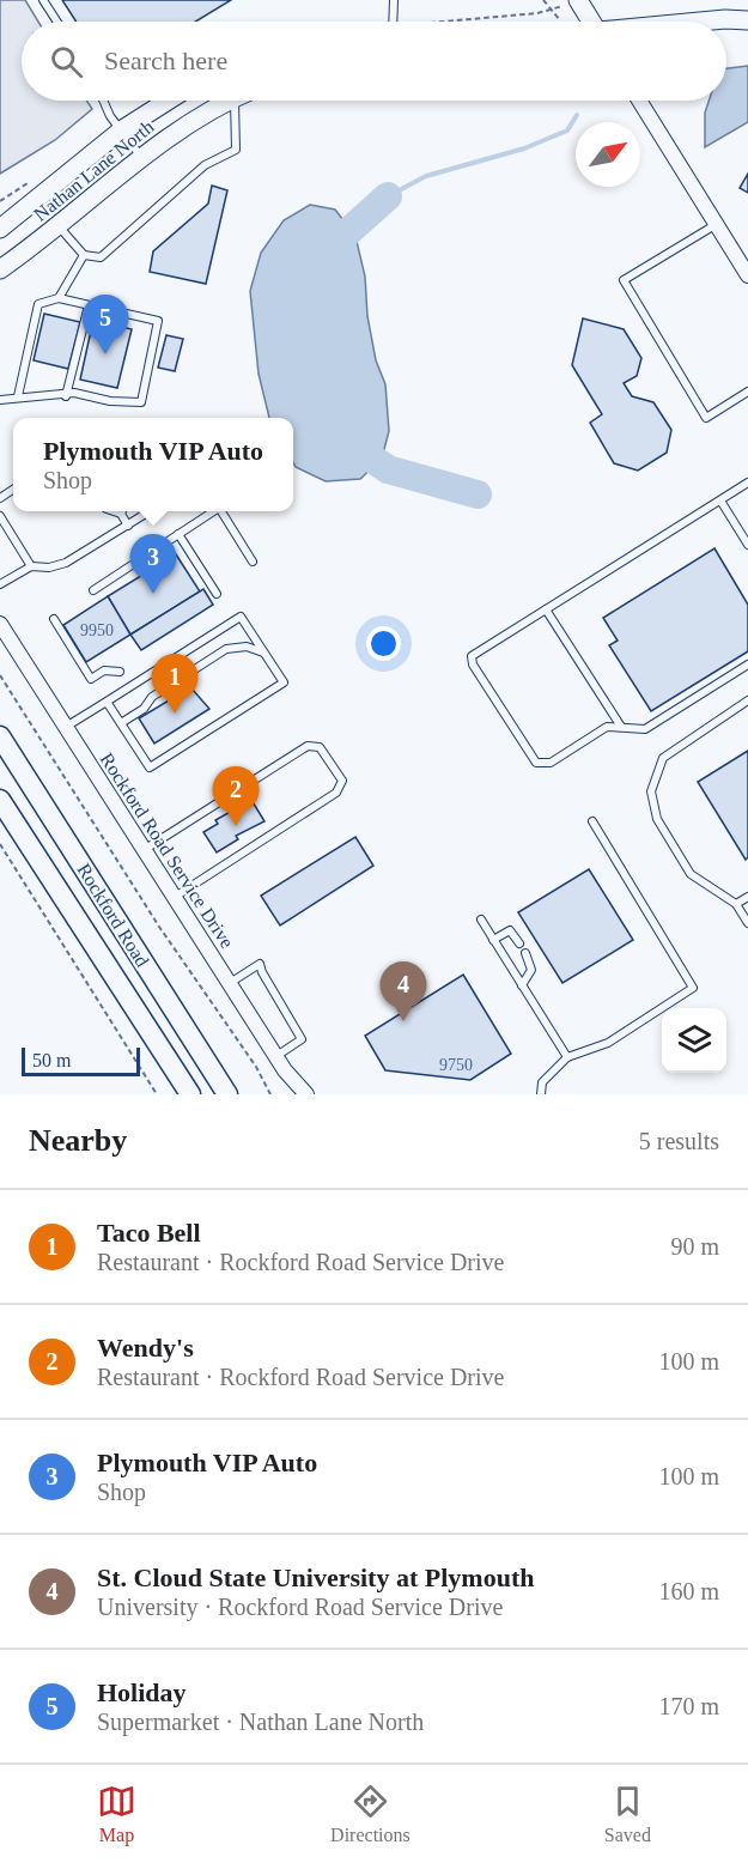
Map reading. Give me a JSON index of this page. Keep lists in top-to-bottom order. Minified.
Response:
{"streets":{"main road":["Rockford Road"],"street":["Nathan Lane North","Rockford Road Service Drive"]},"house_numbers":["9950","9750"],"scale_bar":"50 m","north":"top right","page":{"search":"Search here","pins":["5","3","1","2","4"],"popup":["Plymouth VIP Auto","Shop"],"scale":"50 m","heading":["Nearby","5 results"],"list":[{"mark":"1","name":"Taco Bell","note":"Restaurant · Rockford Road Service Drive","value":"90 m"},{"mark":"2","name":"Wendy's","note":"Restaurant · Rockford Road Service Drive","value":"100 m"},{"mark":"3","name":"Plymouth VIP Auto","note":"Shop","value":"100 m"},{"mark":"4","name":"St. Cloud State University at Plymouth","note":"University · Rockford Road Service Drive","value":"160 m"},{"mark":"5","name":"Holiday","note":"Supermarket · Nathan Lane North","value":"170 m"}],"nav":["Map","Directions","Saved"]}}
